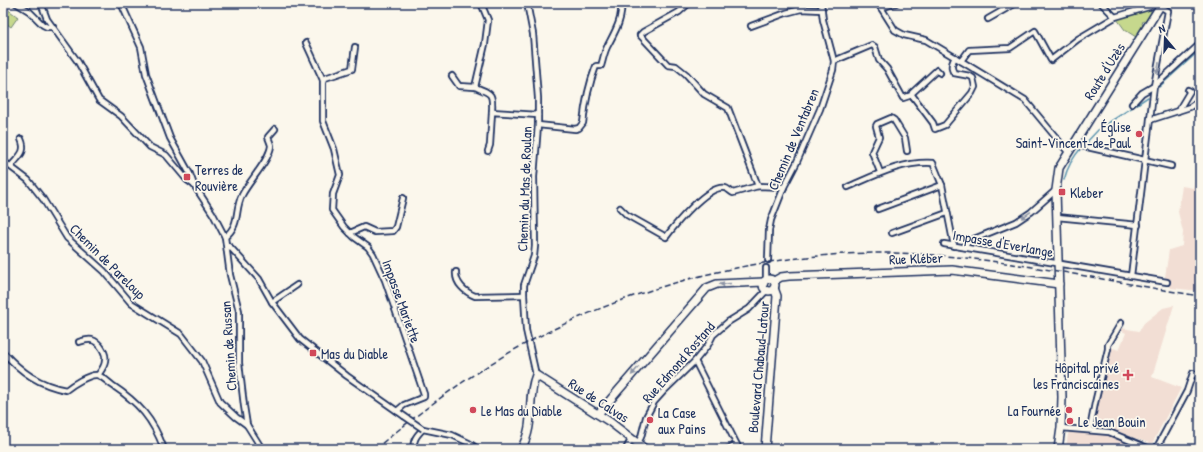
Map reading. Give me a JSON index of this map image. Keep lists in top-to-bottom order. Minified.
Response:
{"streets":{"street":["Route d'Uzès","Chemin de Ventabren","Chemin du Mas de Roulan","Impasse d'Everlange","Rue Kléber","Chemin de Pareloup","Impasse Mariette","Chemin de Russan","Rue Edmond Rostand","Boulevard Chabaud-Latour","Rue de Calvas"]},"crossings":[["Route d'Uzès","Impasse d'Everlange"],["Route d'Uzès","Rue Kléber"],["Chemin du Mas de Roulan","Rue de Calvas"],["Rue Kléber","Rue Edmond Rostand"],["Rue Kléber","Boulevard Chabaud-Latour"],["Rue Kléber","Rue de Calvas"],["Chemin de Pareloup","Chemin de Russan"],["Rue Edmond Rostand","Boulevard Chabaud-Latour"],["Rue Edmond Rostand","Rue de Calvas"]],"one_way":["Rue Kléber"],"places":{"other":["Église Saint-Vincent-de-Paul","Le Mas du Diable","La Fournée","La Case aux Pains","Le Jean Bouin"],"transit":["Terres de Rouvière","Kleber","Mas du Diable"],"health":["Hôpital privé les Franciscaines"]},"north":"top"}
